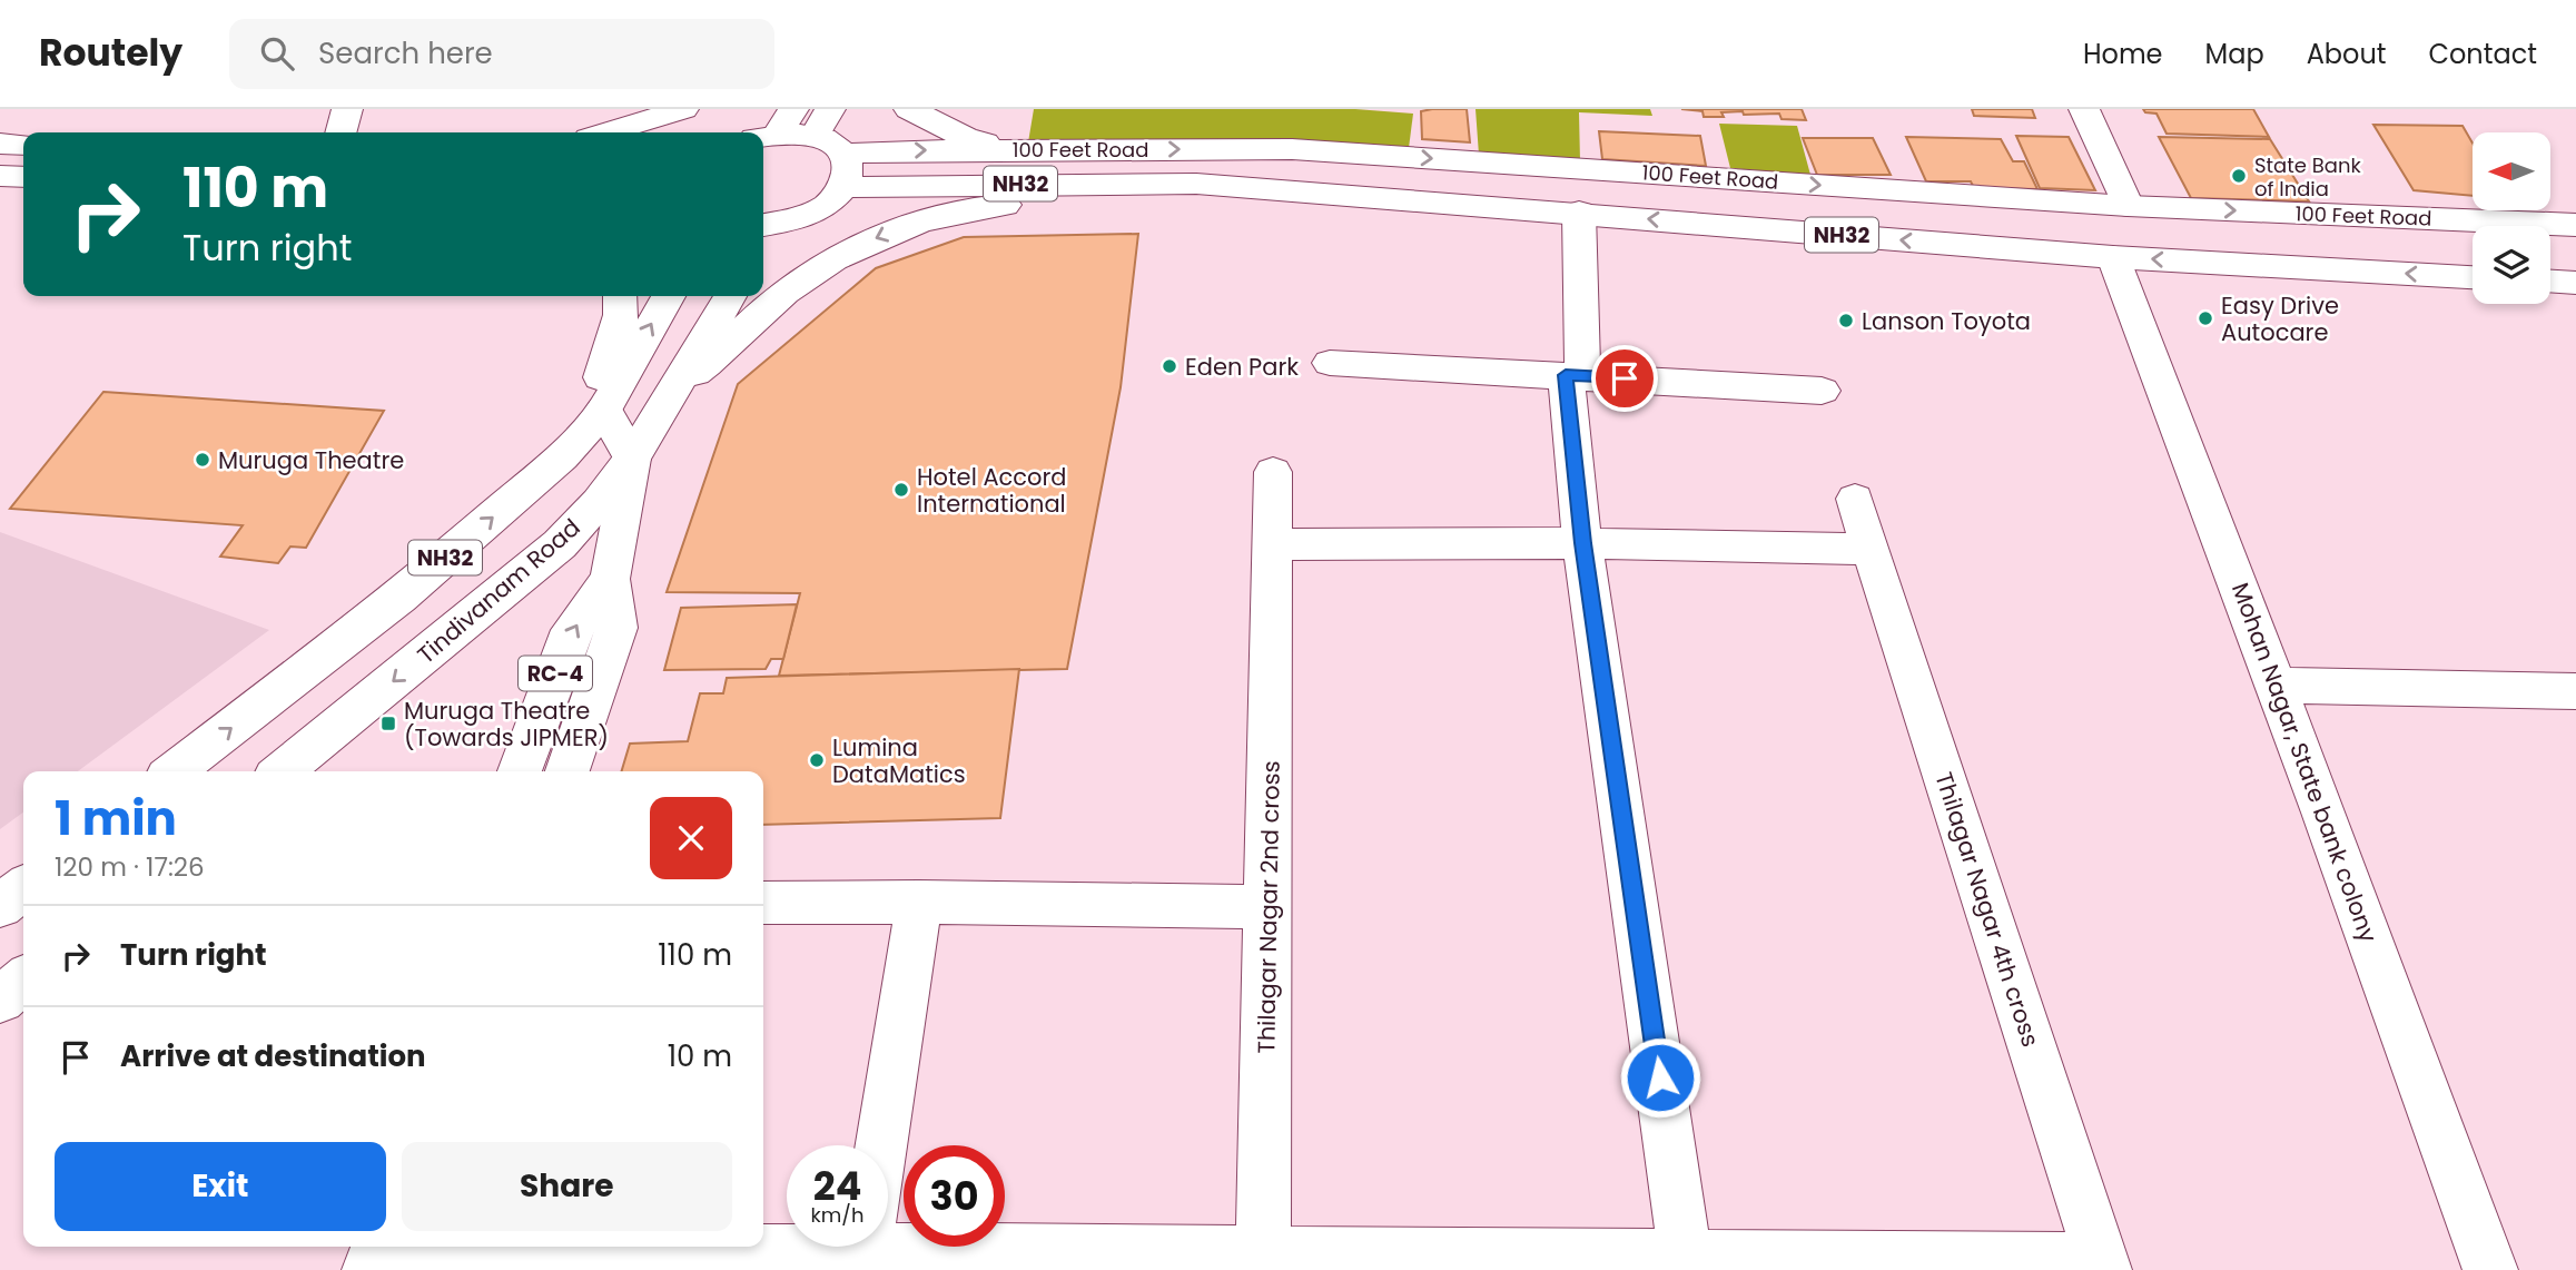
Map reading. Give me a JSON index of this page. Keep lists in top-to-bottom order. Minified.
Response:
{"streets":{"main road":["100 Feet Road","NH32","Tindivanam Road","RC-4","Mohan Nagar, State bank colony","Thilagar Nagar 2nd cross","Thilagar Nagar 4th cross"]},"crossings":[["100 Feet Road","Mohan Nagar, State bank colony"],["Tindivanam Road","RC-4"]],"places":{"other":["State Bank of India","Easy Drive Autocare","Lanson Toyota","Eden Park","Muruga Theatre","Hotel Accord International","Lumina DataMatics"],"transit":["Muruga Theatre (Towards JIPMER)"]},"north":"left","page":{"header":"Routely","search":"Search here","nav":["Home","Map","About","Contact"],"turn":["110 m","Turn right"],"heading":["1 min","120 m · 17:26"],"list":[{"name":"Turn right","value":"110 m"},{"name":"Arrive at destination","value":"10 m"}],"buttons":["Exit","Share"],"speed":"24 km/h","limit":"30"}}
